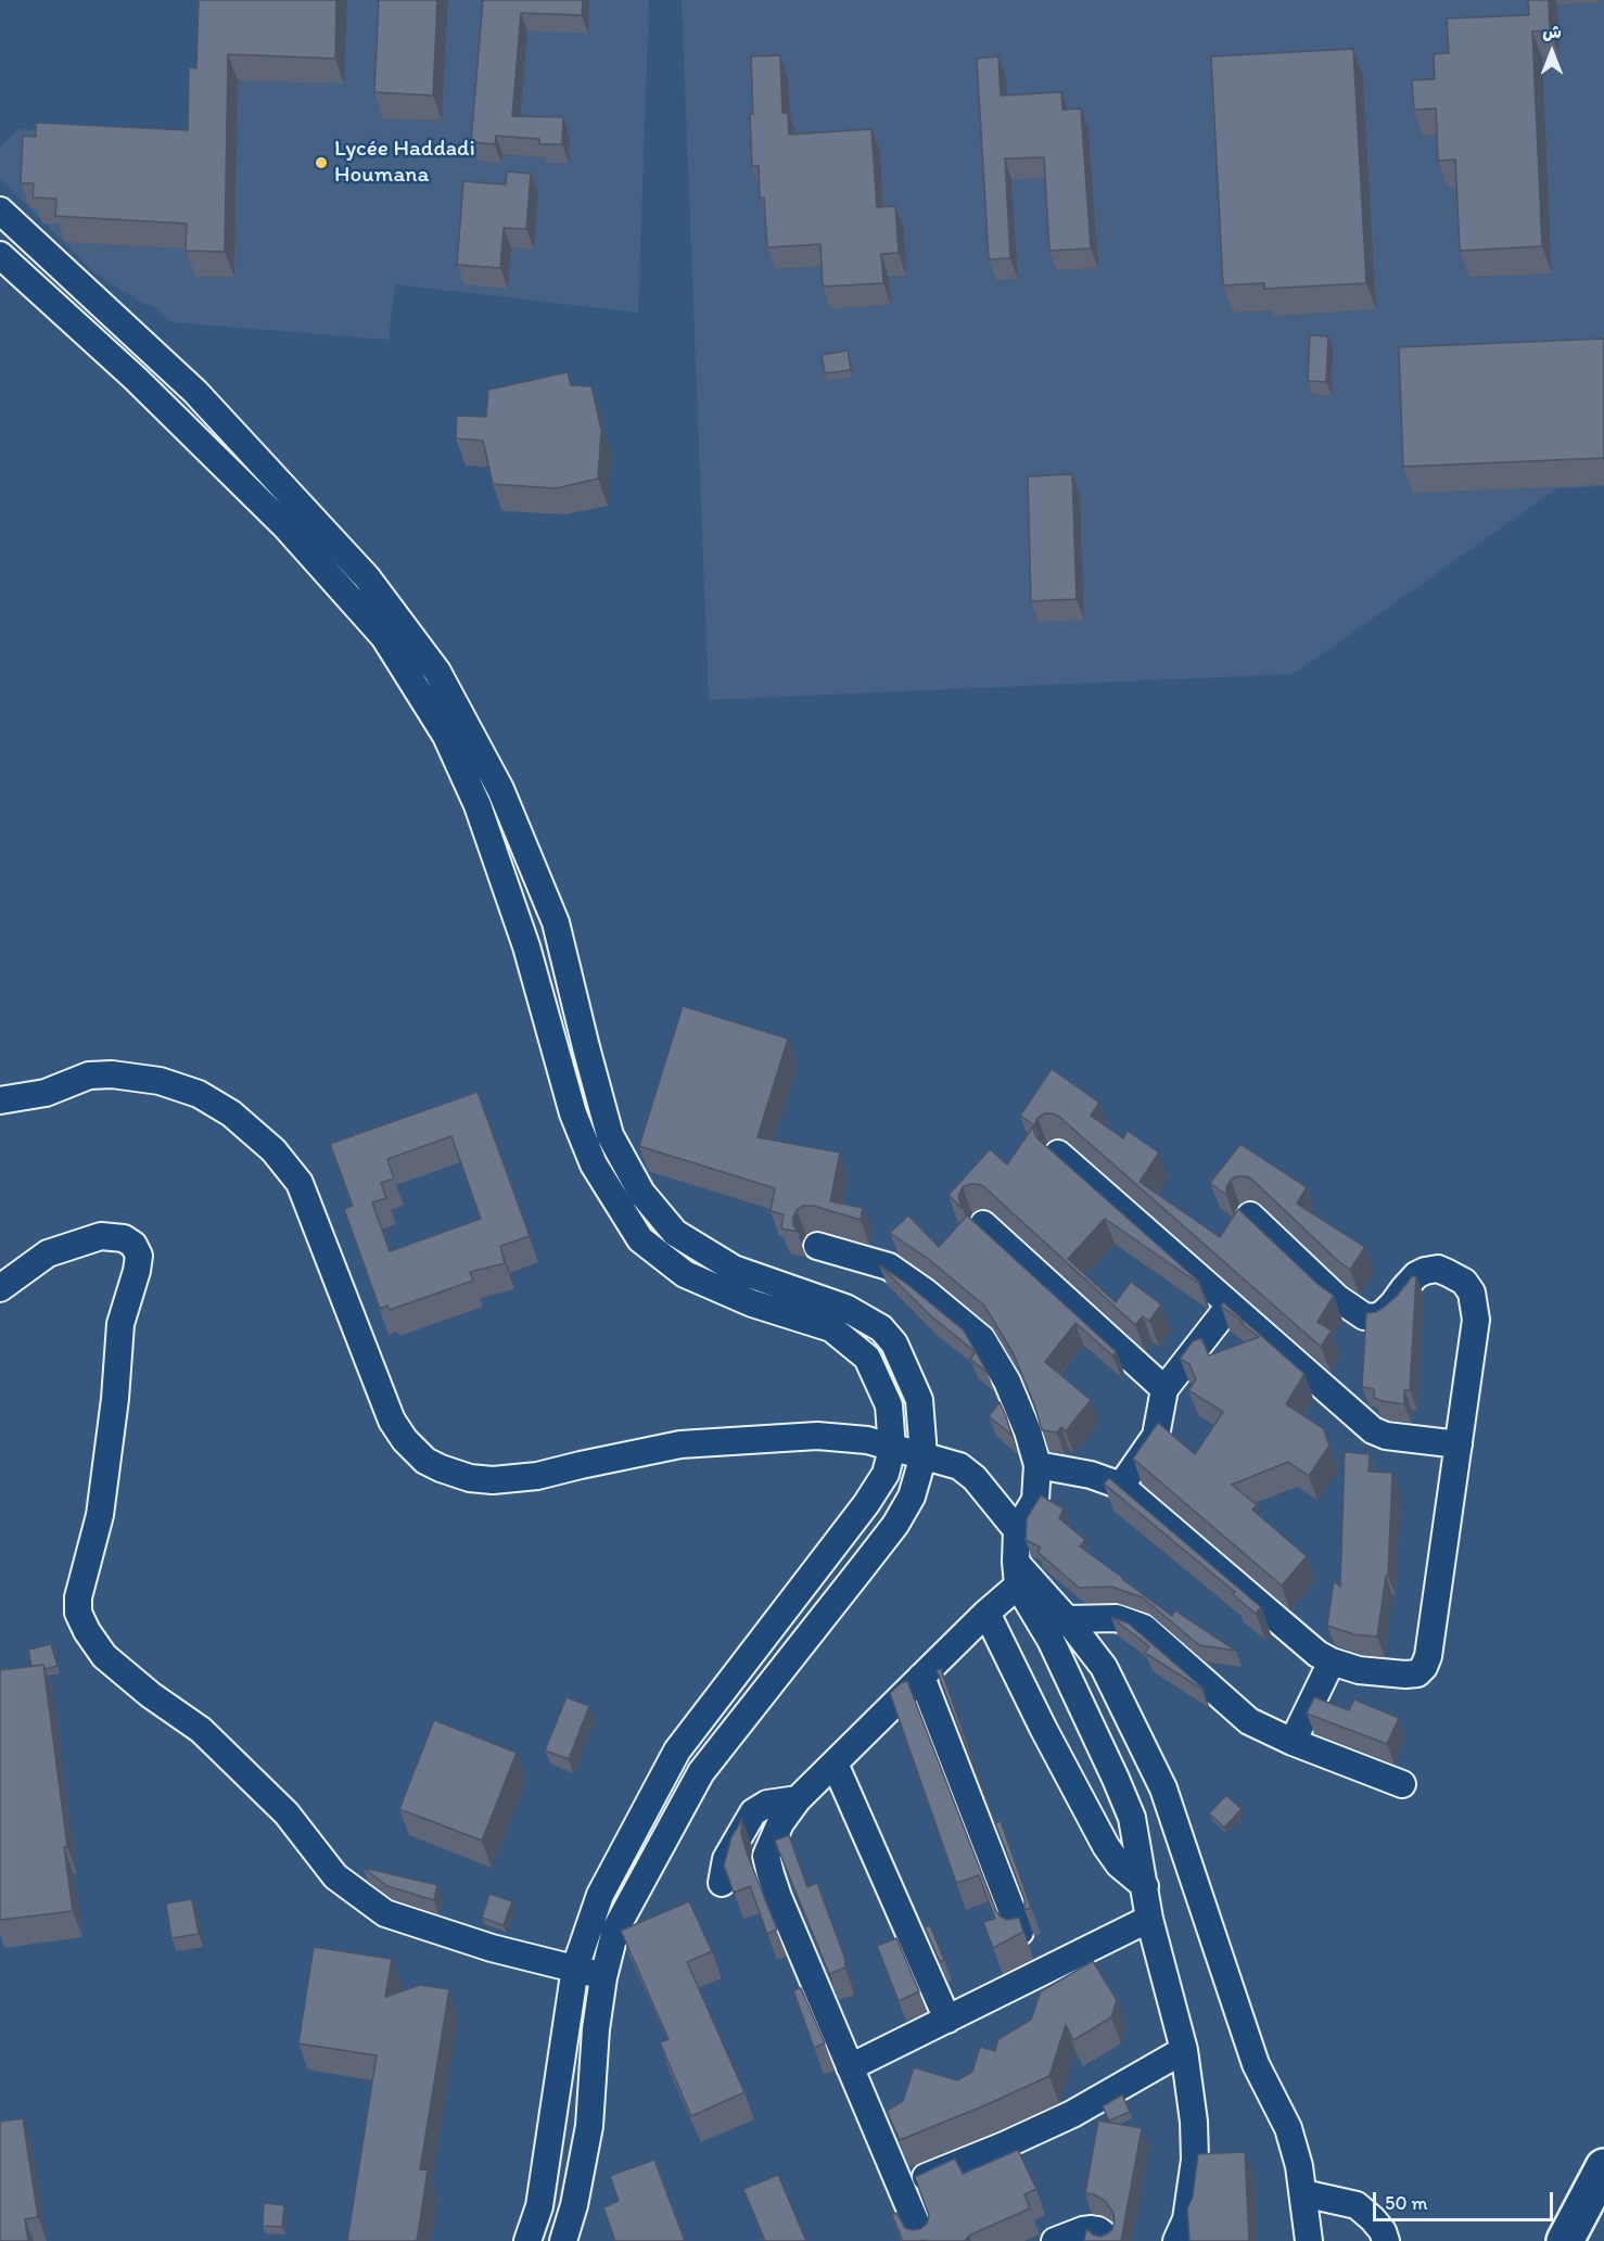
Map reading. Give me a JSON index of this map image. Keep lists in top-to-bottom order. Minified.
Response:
{"places":["Lycée Haddadi Houmana"],"scale_bar":"50 m","north":"top"}
